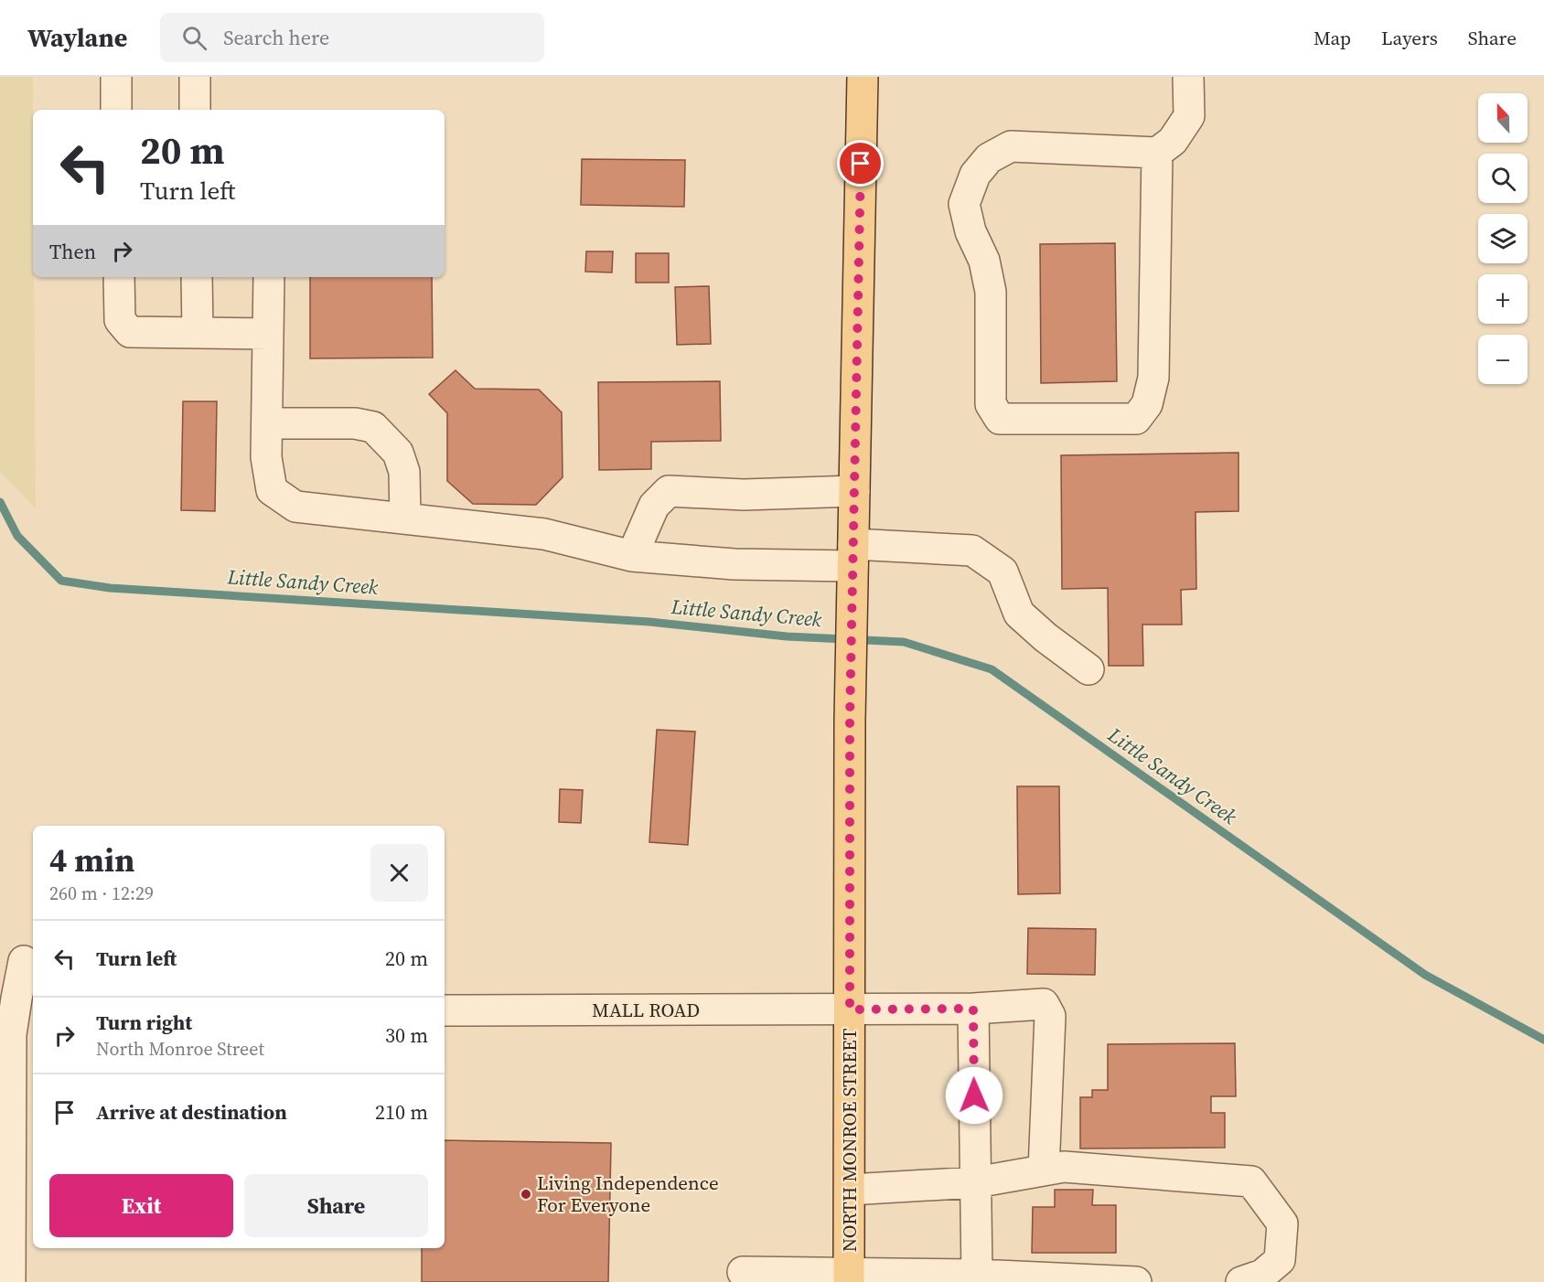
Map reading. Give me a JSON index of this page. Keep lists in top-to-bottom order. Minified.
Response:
{"streets":{"main road":["NORTH MONROE STREET"],"street":["MALL ROAD"]},"crossings":[["MALL ROAD","NORTH MONROE STREET"]],"water":["Little Sandy Creek"],"places":["Living Independence For Everyone"],"north":"top","page":{"header":"Waylane","search":"Search here","nav":["Map","Layers","Share"],"map_buttons":["+","−"],"turn":["20 m","Turn left"],"then":"Then","heading":["4 min","260 m · 12:29"],"list":[{"name":"Turn left","value":"20 m"},{"name":"Turn right","note":"North Monroe Street","value":"30 m"},{"name":"Arrive at destination","value":"210 m"}],"buttons":["Exit","Share"]}}
